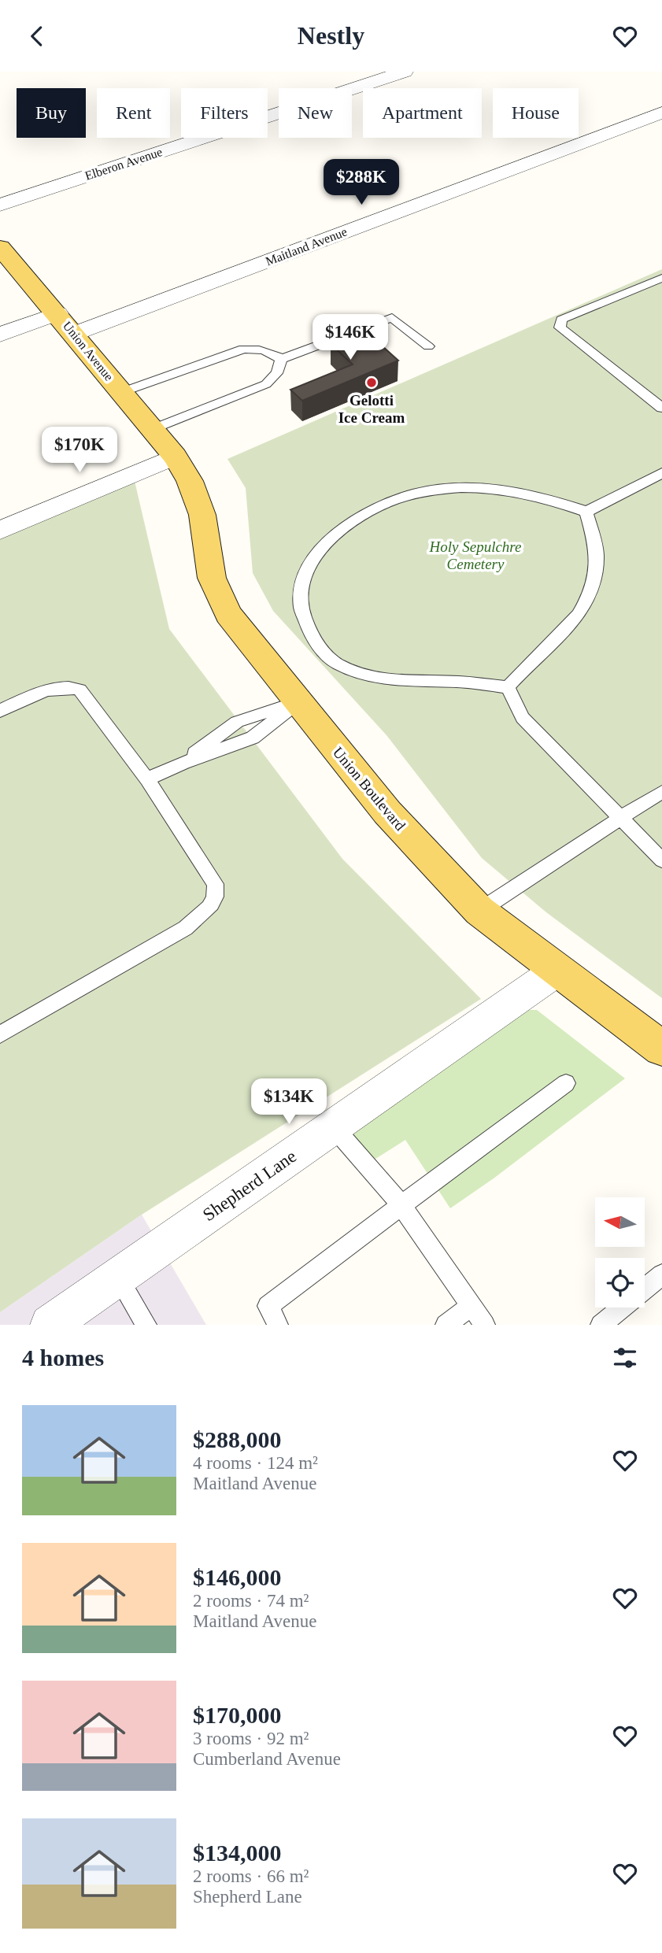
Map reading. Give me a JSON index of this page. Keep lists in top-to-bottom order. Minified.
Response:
{"streets":{"main road":["Union Avenue","Union Boulevard"],"street":["Elberon Avenue","Maitland Avenue","Shepherd Lane"]},"crossings":[["Maitland Avenue","Union Avenue"],["Union Avenue","Union Boulevard"],["Union Boulevard","Shepherd Lane"]],"parks":["Holy Sepulchre Cemetery"],"places":["Gelotti Ice Cream"],"north":"left","page":{"header":"Nestly","chip":["Buy","Rent","Filters","New","Apartment","House"],"price":["$288K","$146K","$170K","$134K"],"heading":"4 homes","list":[{"name":"$288,000","note":"4 rooms · 124 m² · Maitland Avenue"},{"name":"$146,000","note":"2 rooms · 74 m² · Maitland Avenue"},{"name":"$170,000","note":"3 rooms · 92 m² · Cumberland Avenue"},{"name":"$134,000","note":"2 rooms · 66 m² · Shepherd Lane"}]}}
